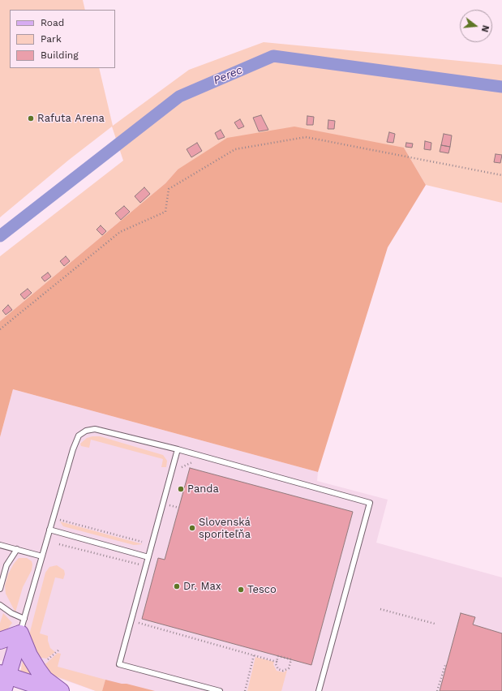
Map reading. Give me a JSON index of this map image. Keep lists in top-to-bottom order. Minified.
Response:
{"water":["Perec"],"places":["Rafuta Arena","Panda","Slovenská sporiteľňa","Dr. Max","Tesco"],"legend":["Road","Park","Building"],"north":"right"}
